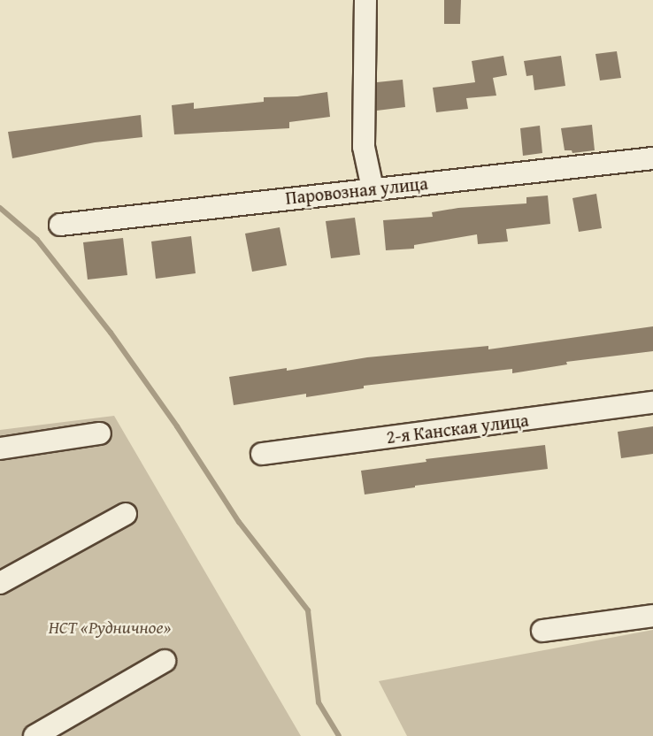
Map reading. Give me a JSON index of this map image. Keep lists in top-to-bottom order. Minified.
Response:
{"streets":{"street":["Паровозная улица","2-я Канская улица"]},"parks":["НСТ «Рудничное»"]}
